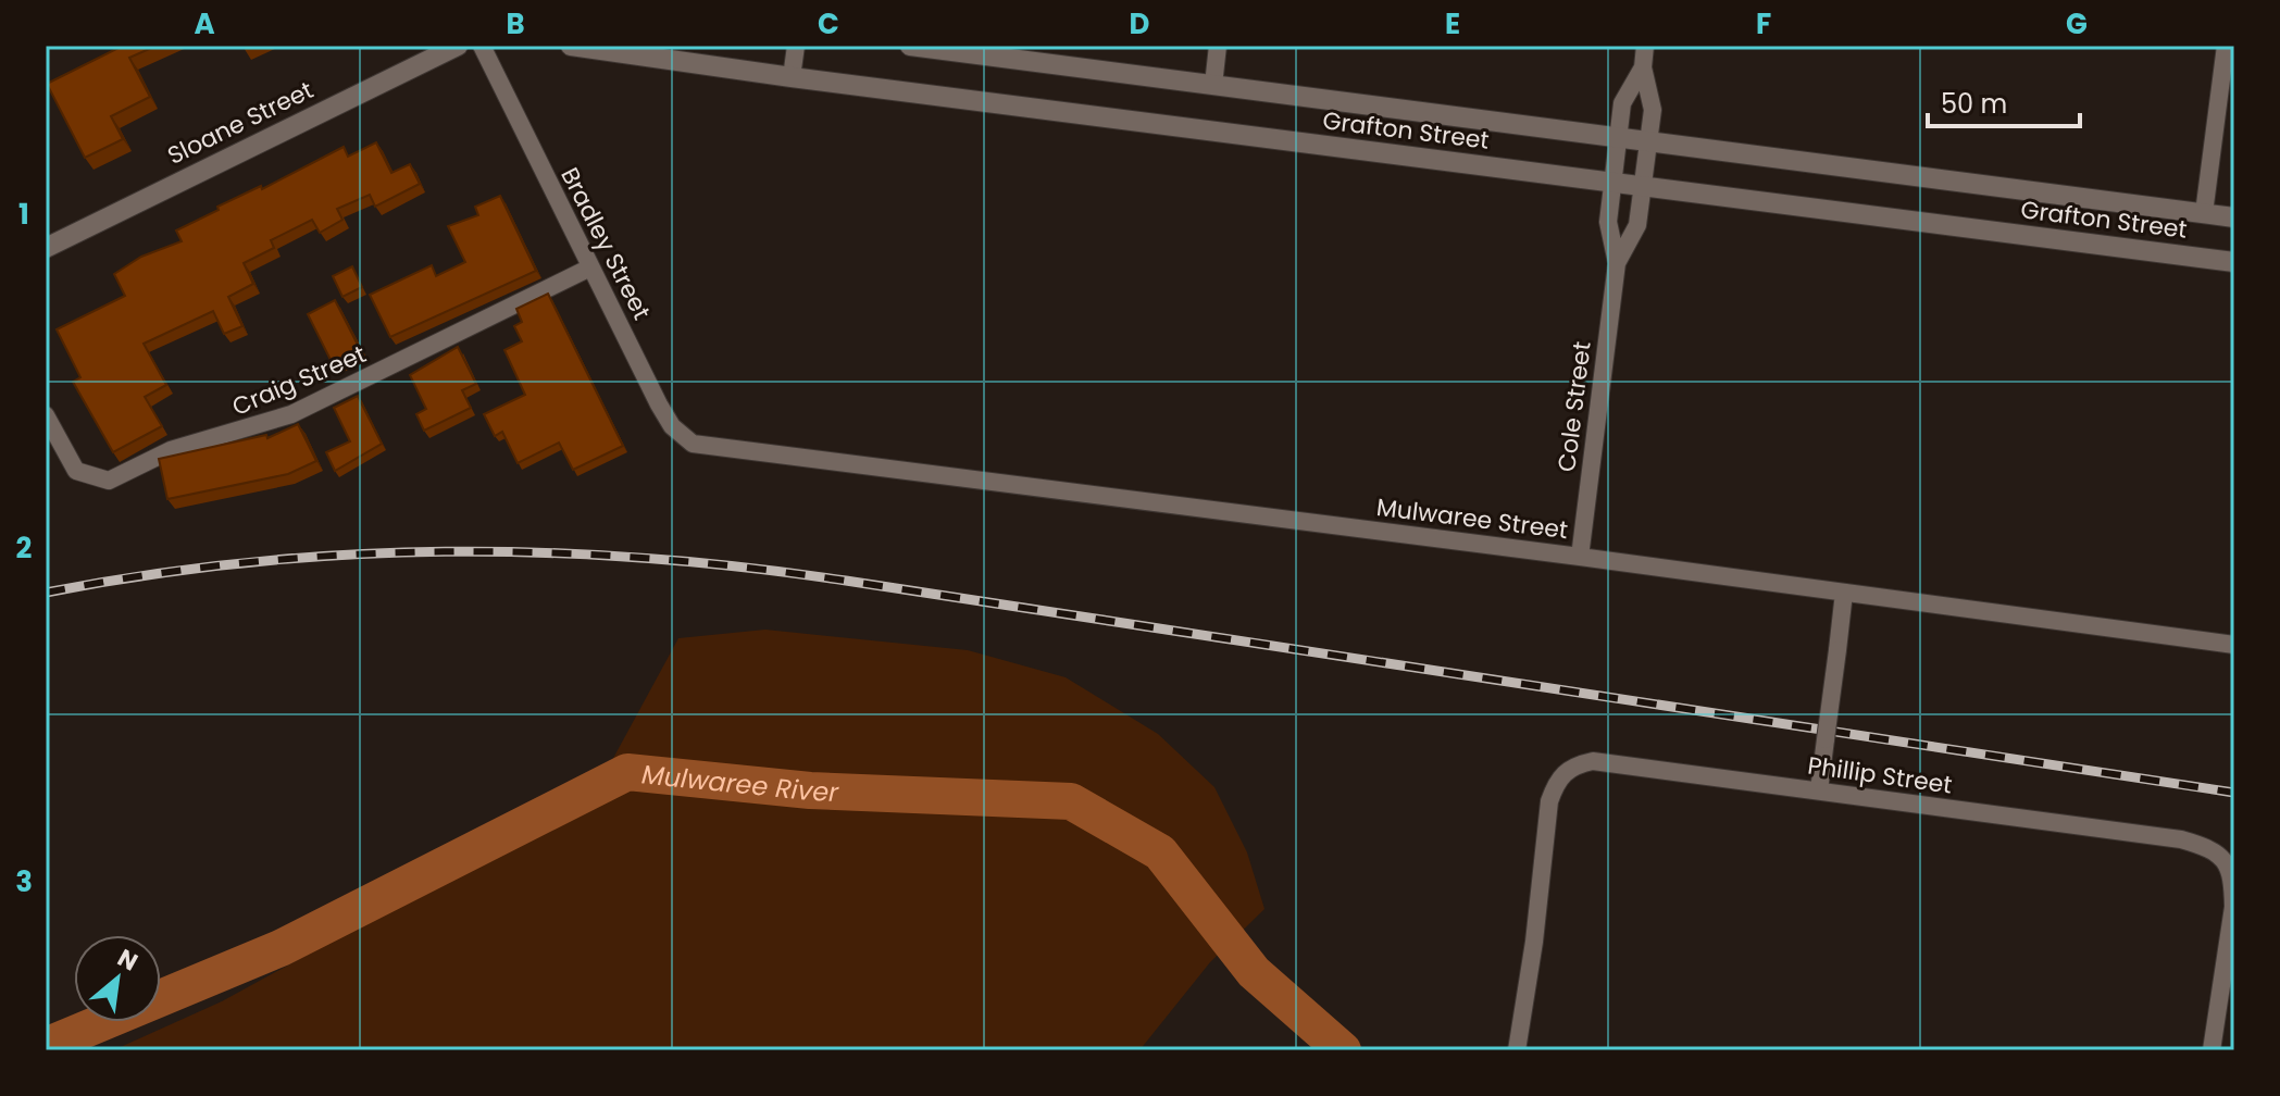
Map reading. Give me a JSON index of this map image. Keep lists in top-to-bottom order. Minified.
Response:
{"streets":{"street":["Sloane Street","Grafton Street","Bradley Street","Craig Street","Cole Street","Mulwaree Street","Phillip Street"]},"crossings":[["Grafton Street","Cole Street"],["Bradley Street","Craig Street"],["Bradley Street","Mulwaree Street"],["Cole Street","Mulwaree Street"]],"water":["Mulwaree River"],"scale_bar":"50 m","north":"top right","grid":{"columns":["A","B","C","D","E","F","G"],"rows":["1","2","3"]}}
